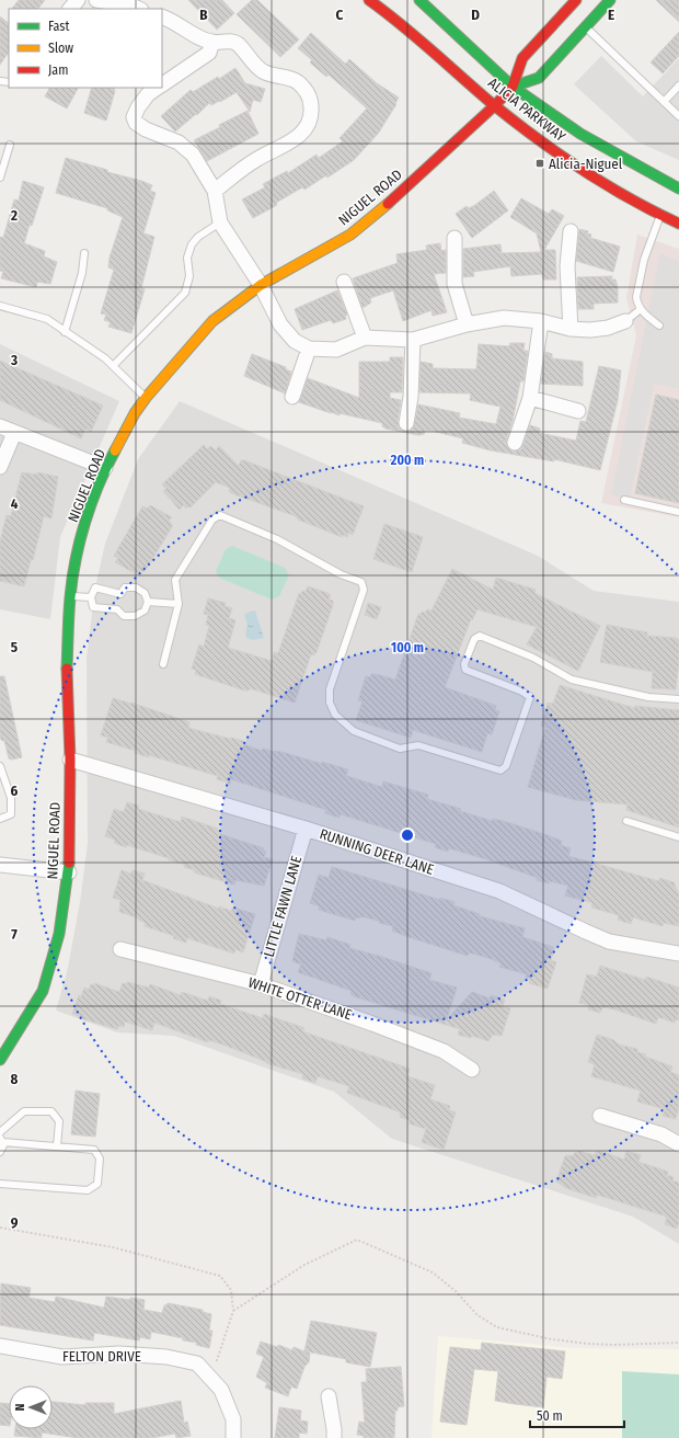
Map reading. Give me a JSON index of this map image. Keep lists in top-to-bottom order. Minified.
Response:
{"streets":{"main road":["ALICIA PARKWAY","NIGUEL ROAD"],"street":["RUNNING DEER LANE","LITTLE FAWN LANE","WHITE OTTER LANE","FELTON DRIVE"]},"crossings":[["ALICIA PARKWAY","NIGUEL ROAD"],["NIGUEL ROAD","RUNNING DEER LANE"],["RUNNING DEER LANE","LITTLE FAWN LANE"],["LITTLE FAWN LANE","WHITE OTTER LANE"]],"places":{"transit":["Alicia-Niguel"]},"legend":["Fast","Slow","Jam"],"scale_bar":"50 m","north":"left","grid":{"columns":["B","C","D","E"],"rows":["2","3","4","5","6","7","8","9"]},"rings":["200 m","100 m"]}
